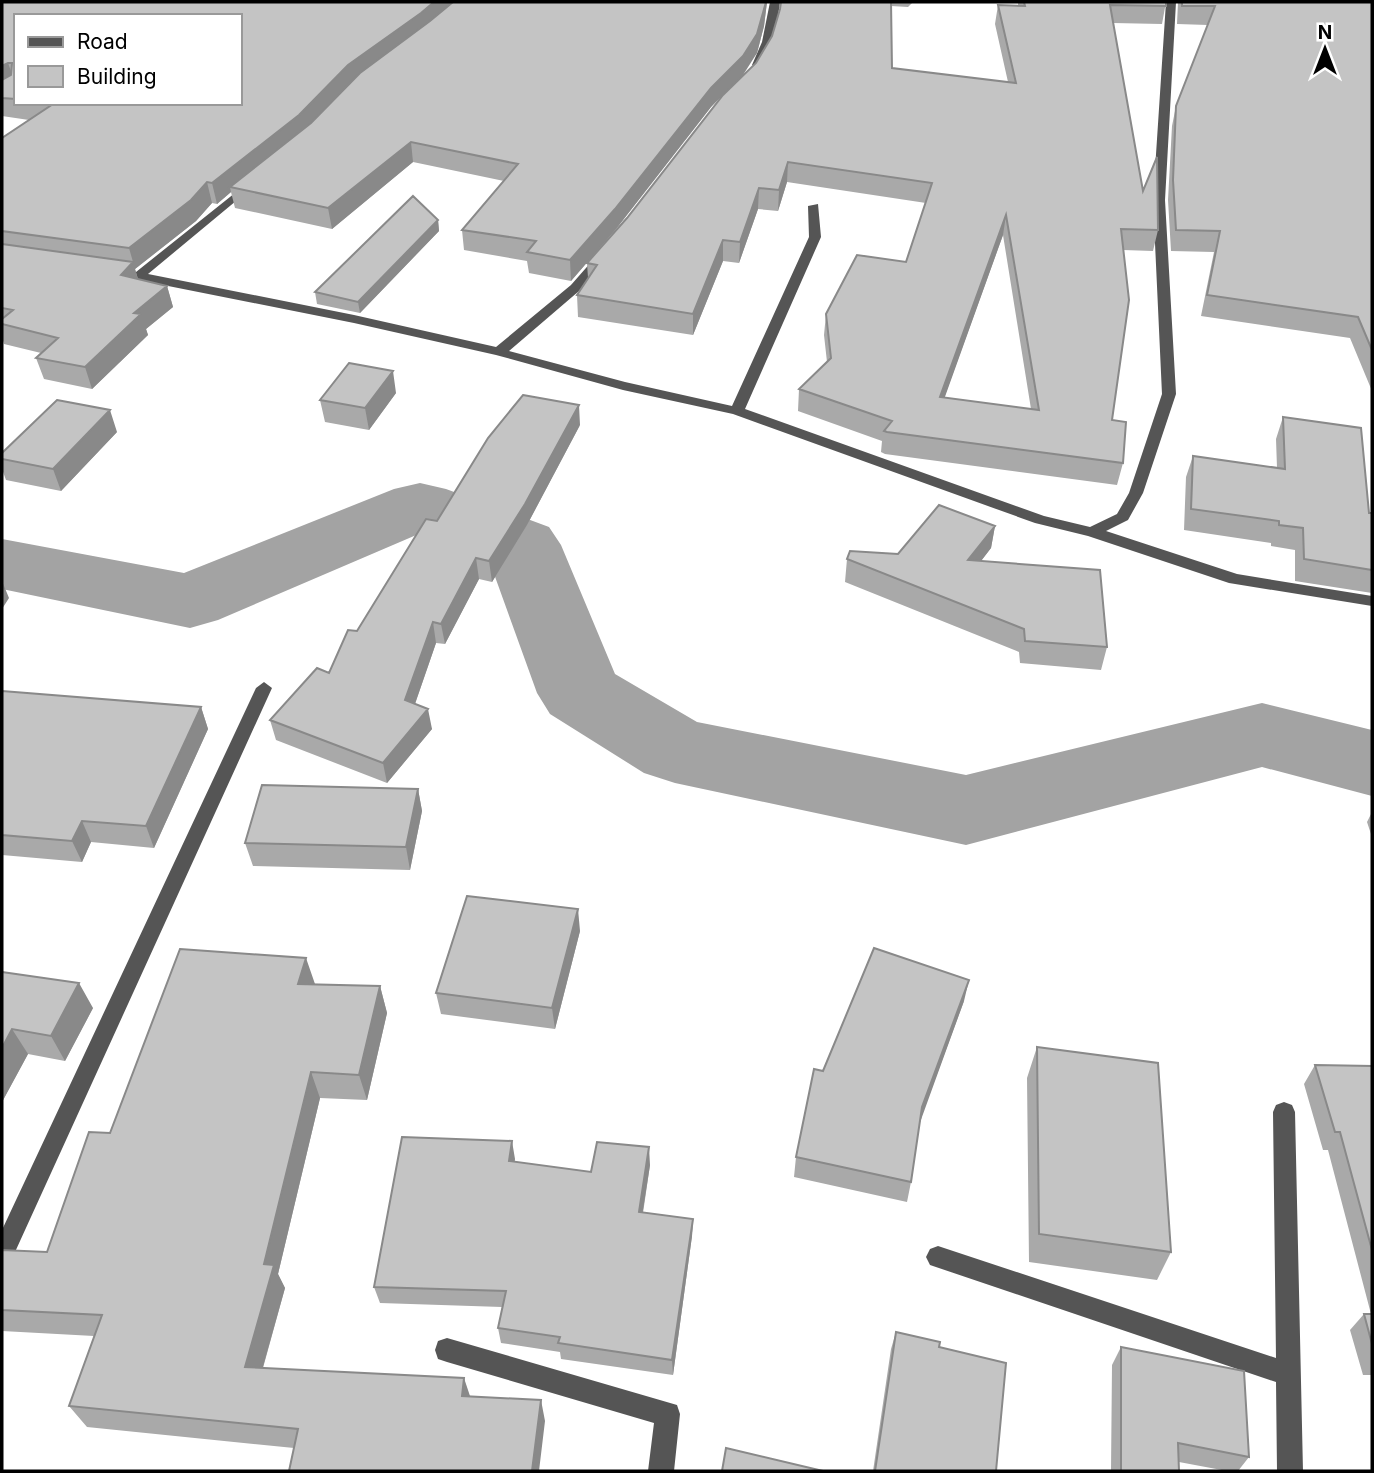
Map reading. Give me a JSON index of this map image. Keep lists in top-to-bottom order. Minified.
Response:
{"legend":["Road","Building"],"north":"top"}
